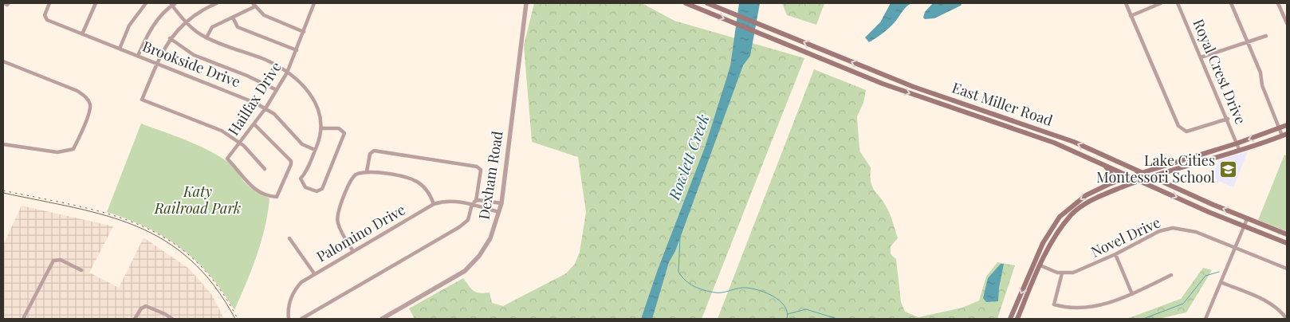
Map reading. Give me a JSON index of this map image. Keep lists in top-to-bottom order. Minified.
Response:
{"streets":{"main road":["East Miller Road"],"street":["Brookside Drive","Royal Crest Drive","Hailfax Drive","Dexham Road","Palomino Drive","Novel Drive"]},"crossings":[["Brookside Drive","Hailfax Drive"],["Dexham Road","Palomino Drive"]],"water":["Rowlett Creek"],"parks":["Katy Railroad Park"],"places":{"school or university":["Lake Cities Montessori School"]}}
